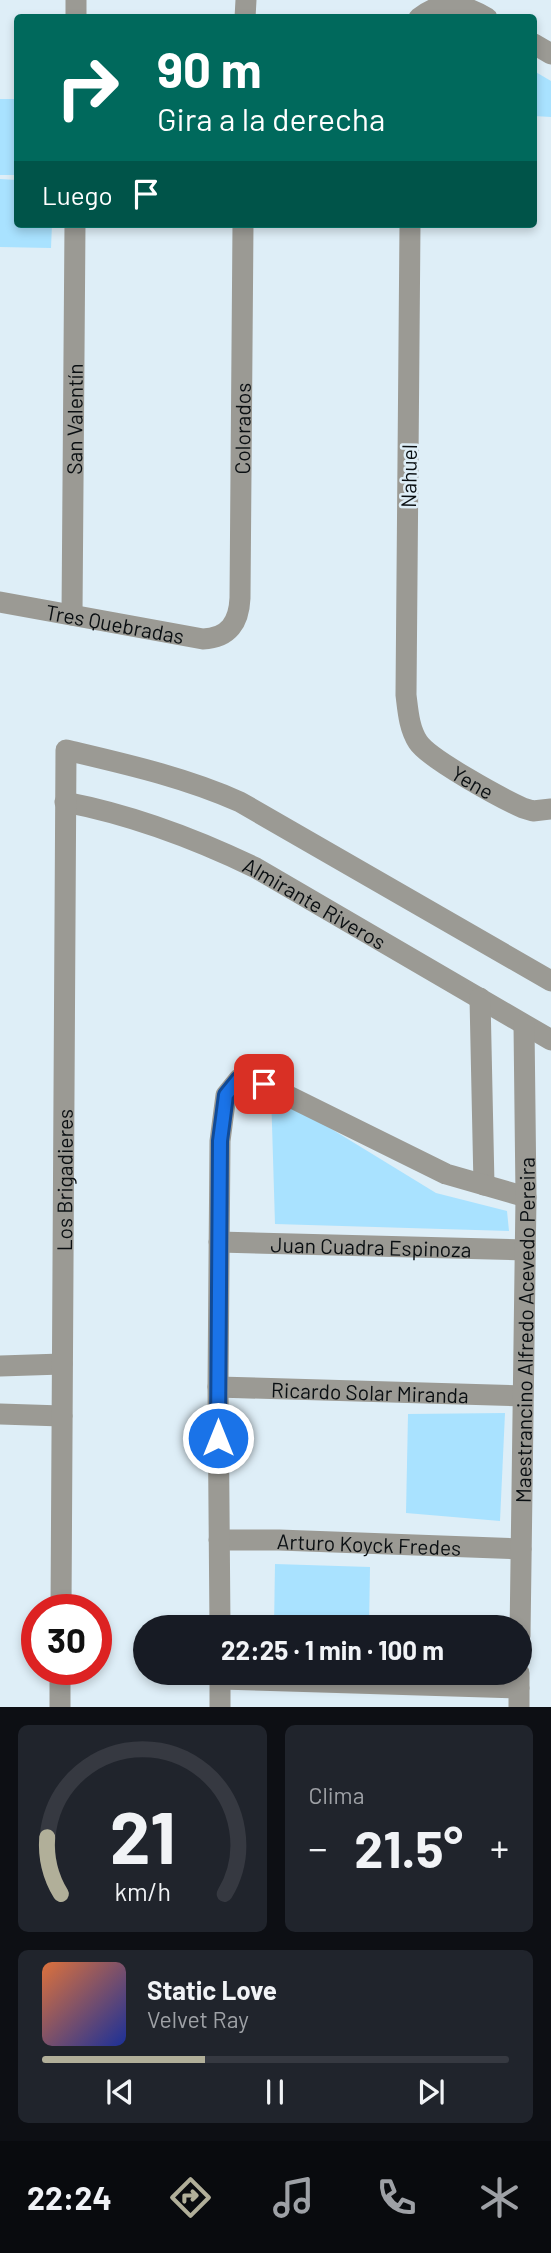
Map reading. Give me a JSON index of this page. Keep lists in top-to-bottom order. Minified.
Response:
{"streets":{"street":["San Valentín","Colorados","Nahuel","Tres Quebradas","Yene","Almirante Riveros","Los Brigadieres","Juan Cuadra Espinoza","Maestrancino Alfredo Acevedo Pereira","Ricardo Solar Miranda","Arturo Koyck Fredes"]},"crossings":[["San Valentín","Tres Quebradas"],["Colorados","Tres Quebradas"],["Nahuel","Yene"],["Almirante Riveros","Los Brigadieres"],["Almirante Riveros","Maestrancino Alfredo Acevedo Pereira"],["Juan Cuadra Espinoza","Maestrancino Alfredo Acevedo Pereira"],["Maestrancino Alfredo Acevedo Pereira","Ricardo Solar Miranda"],["Maestrancino Alfredo Acevedo Pereira","Arturo Koyck Fredes"]],"page":{"turn":["90 m","Gira a la derecha"],"then":"Luego","limit":"30","trip":"22:25 · 1 min · 100 m","tile":"Clima","heat":["−","21.5°","+"],"song":["Static Love","Velvet Ray"],"tabs":"22:24","gauge":["21","km/h"]}}
